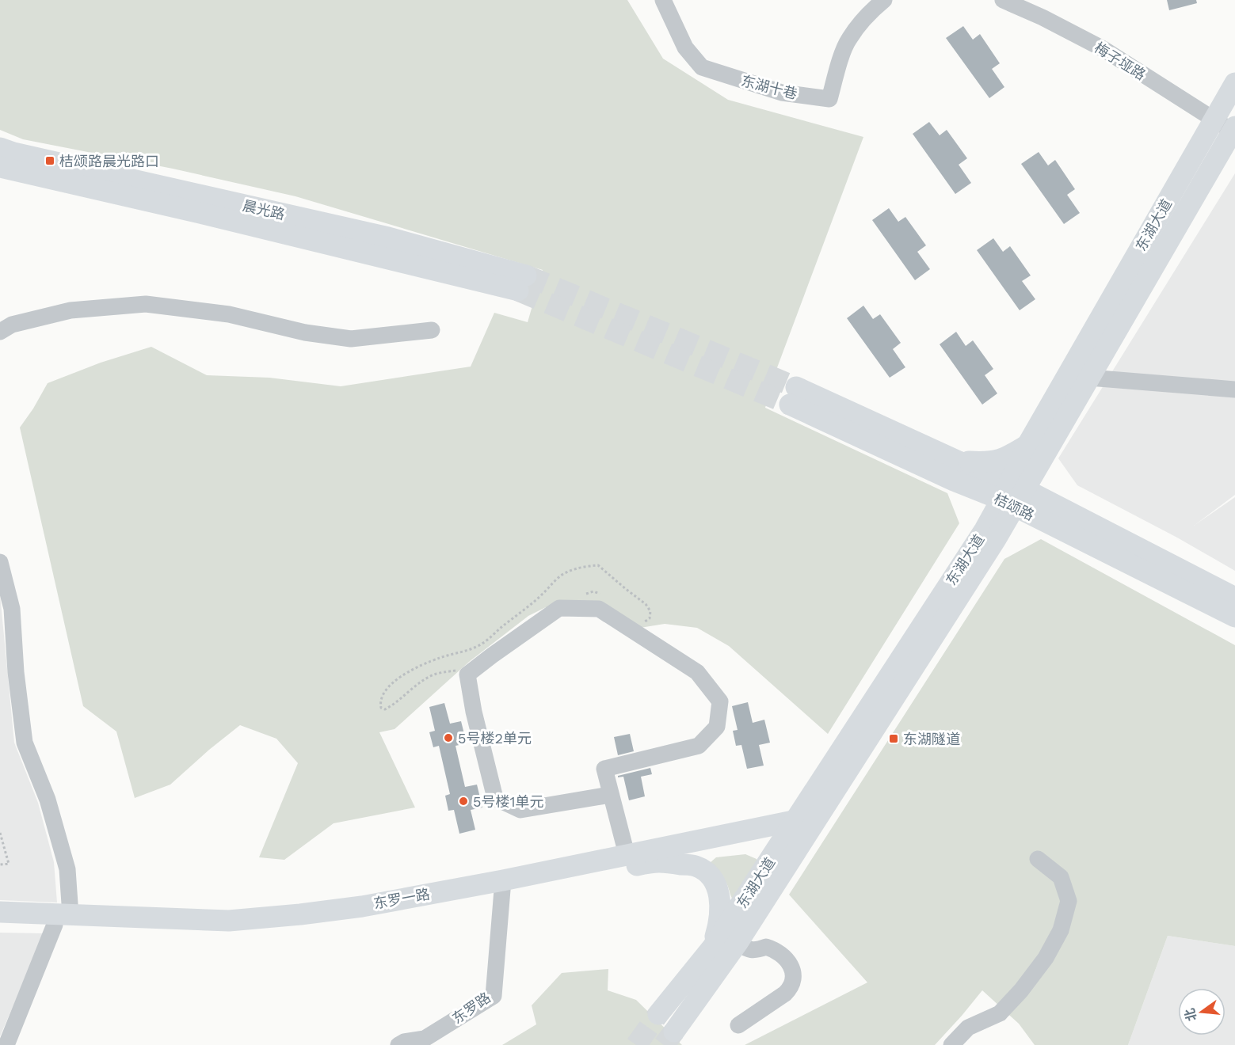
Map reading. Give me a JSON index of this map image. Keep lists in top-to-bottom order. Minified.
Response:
{"streets":{"main road":["晨光路","东湖大道","桔颂路","东罗一路"],"street":["梅子垭路","东湖十巷","东罗路"]},"crossings":[["梅子垭路","东湖大道"],["东湖大道","桔颂路"],["东湖大道","东罗一路"],["东罗一路","东罗路"]],"places":{"transit":["桔颂路晨光路口","东湖隧道"],"other":["5号楼2单元","5号楼1单元"]},"north":"left"}
